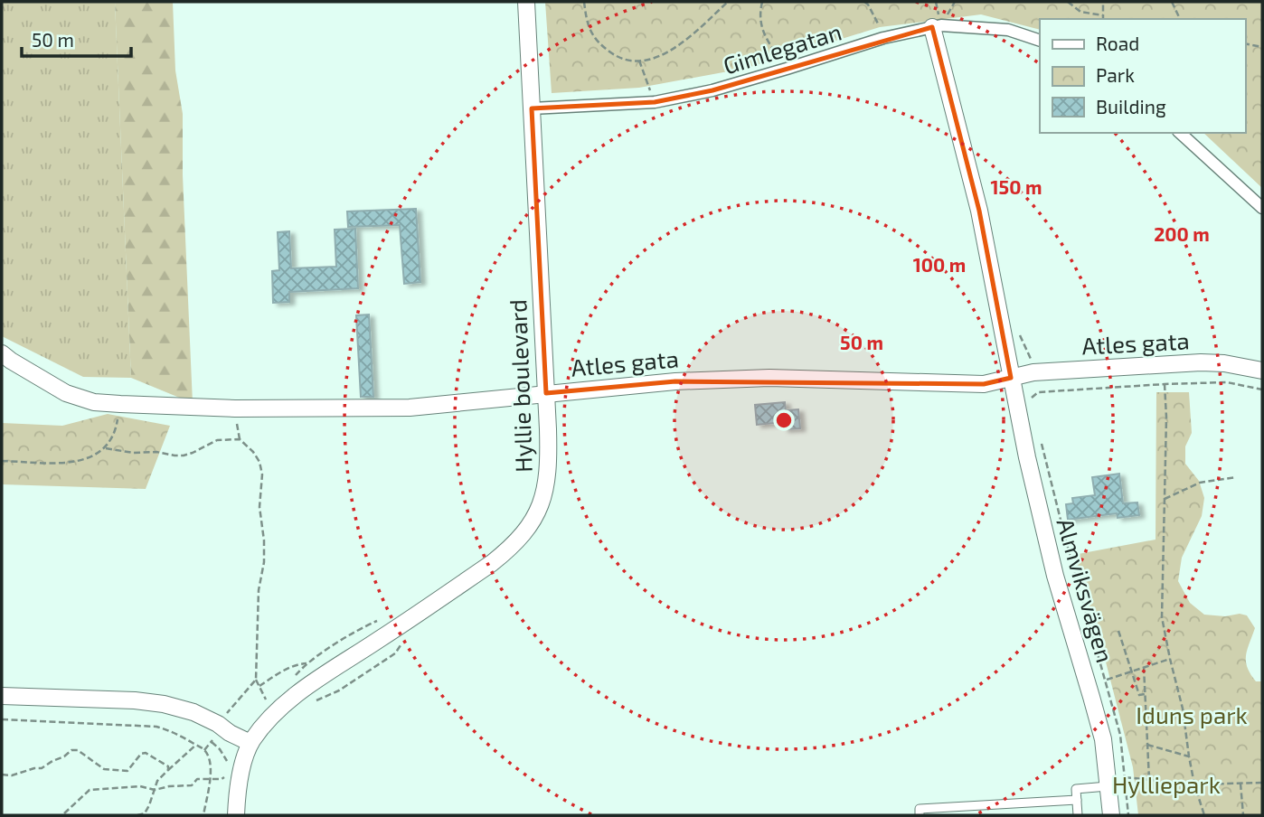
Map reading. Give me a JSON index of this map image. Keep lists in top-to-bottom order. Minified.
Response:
{"streets":{"street":["Gimlegatan","Atles gata","Hyllie boulevard","Almviksvägen"]},"crossings":[["Gimlegatan","Hyllie boulevard"],["Gimlegatan","Almviksvägen"],["Atles gata","Hyllie boulevard"],["Atles gata","Almviksvägen"]],"parks":["Iduns park","Hylliepark"],"legend":["Road","Park","Building"],"scale_bar":"50 m","rings":["150 m","200 m","100 m","50 m"]}
